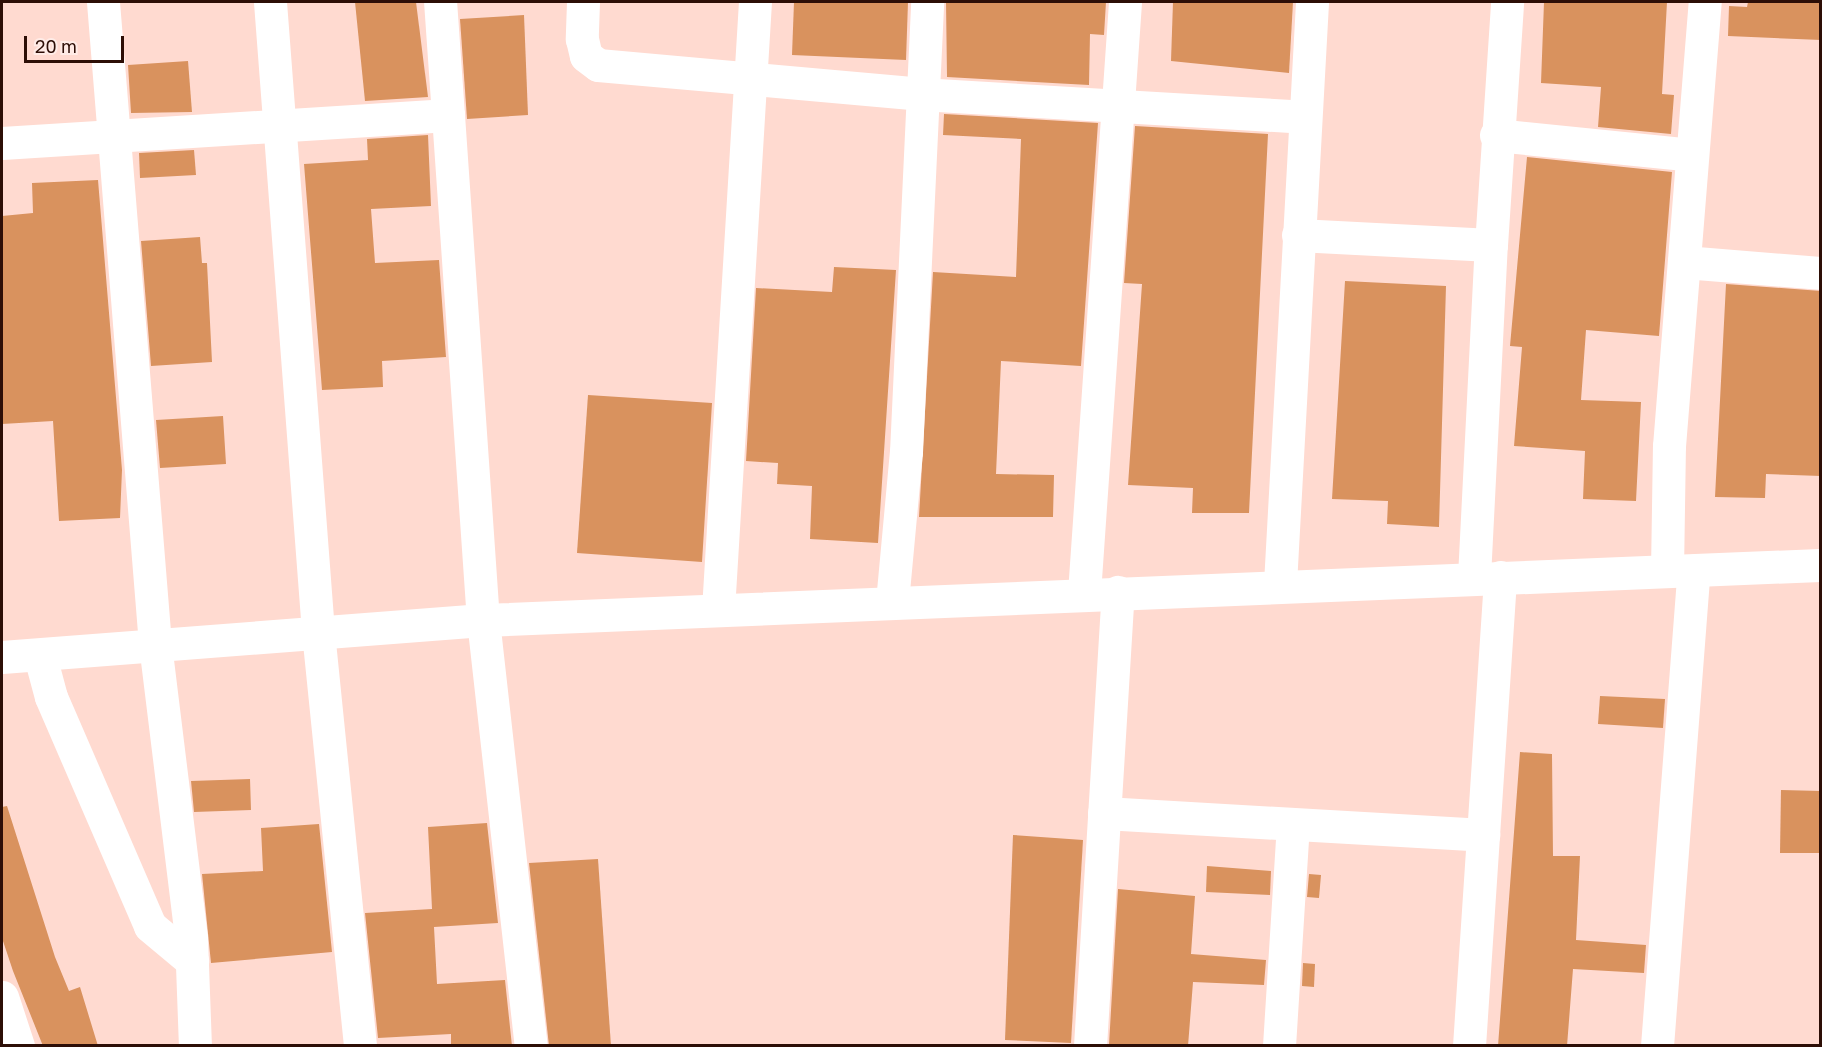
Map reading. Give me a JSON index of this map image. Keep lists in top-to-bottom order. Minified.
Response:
{"scale_bar":"20 m"}
